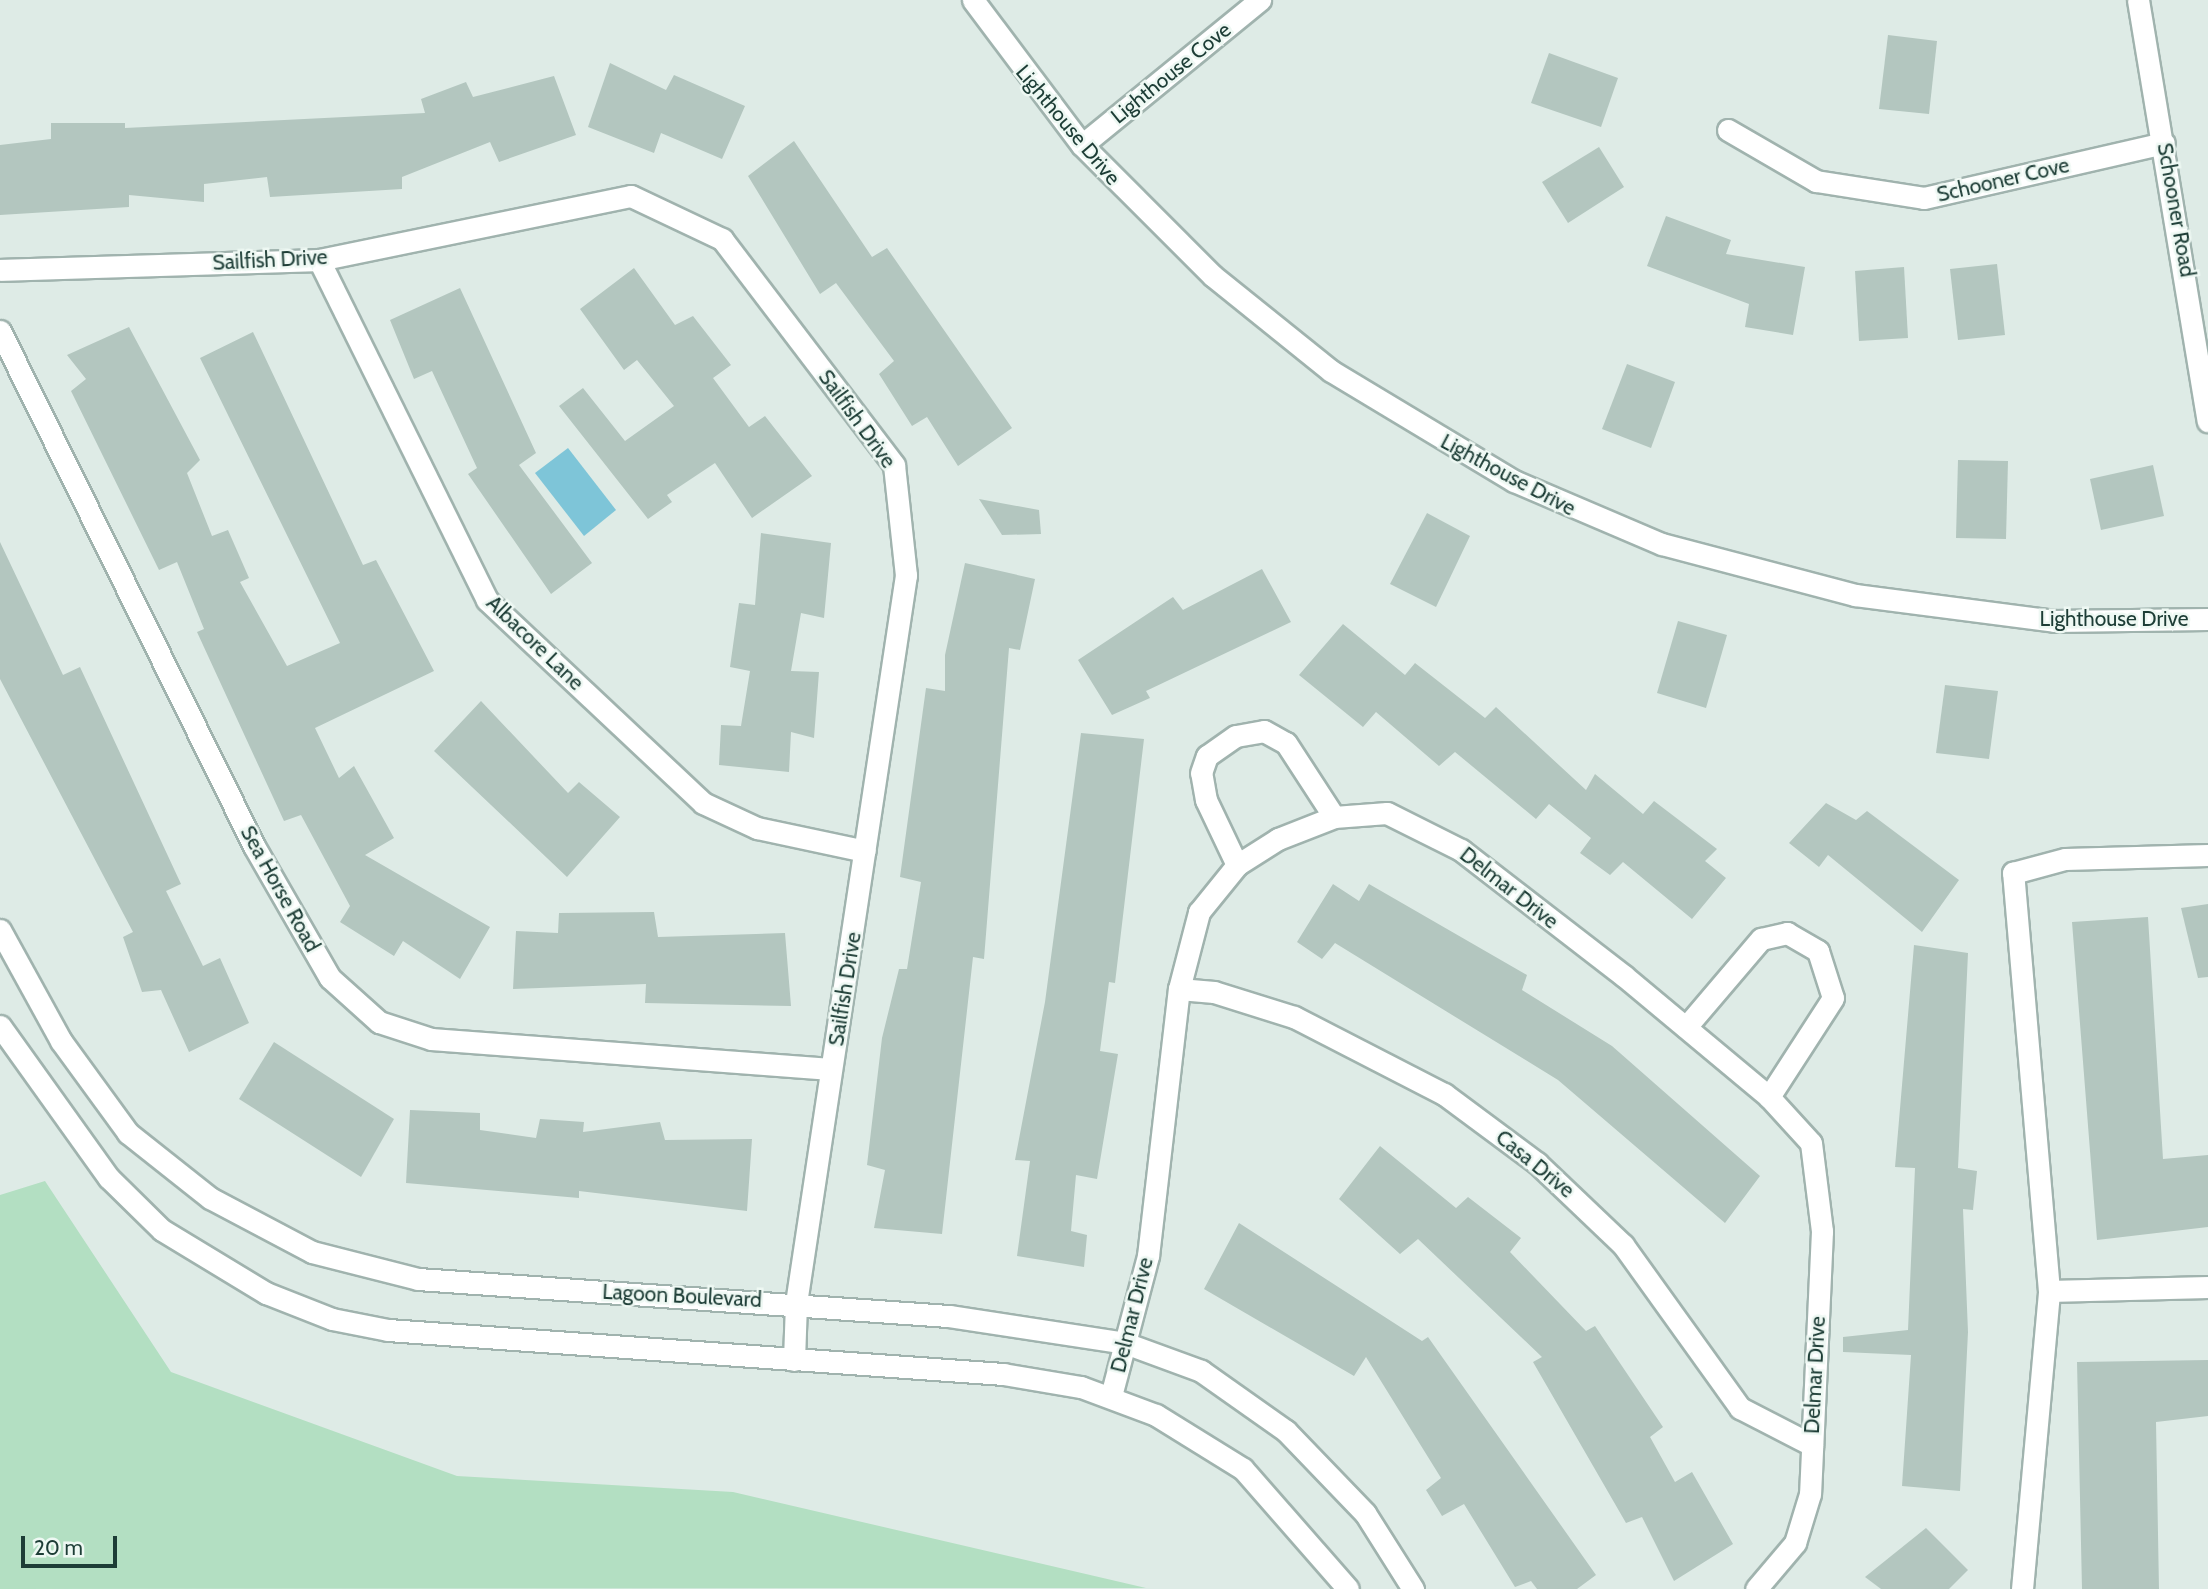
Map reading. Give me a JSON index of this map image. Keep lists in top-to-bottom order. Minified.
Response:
{"streets":{"street":["Lighthouse Cove","Lighthouse Drive","Schooner Cove","Schooner Road","Sailfish Drive","Albacore Lane","Delmar Drive","Sea Horse Road","Casa Drive","Lagoon Boulevard"]},"crossings":[["Lighthouse Cove","Lighthouse Drive"],["Schooner Cove","Schooner Road"],["Sailfish Drive","Albacore Lane"],["Sailfish Drive","Sea Horse Road"],["Sailfish Drive","Lagoon Boulevard"],["Delmar Drive","Casa Drive"],["Delmar Drive","Lagoon Boulevard"]],"scale_bar":"20 m"}
